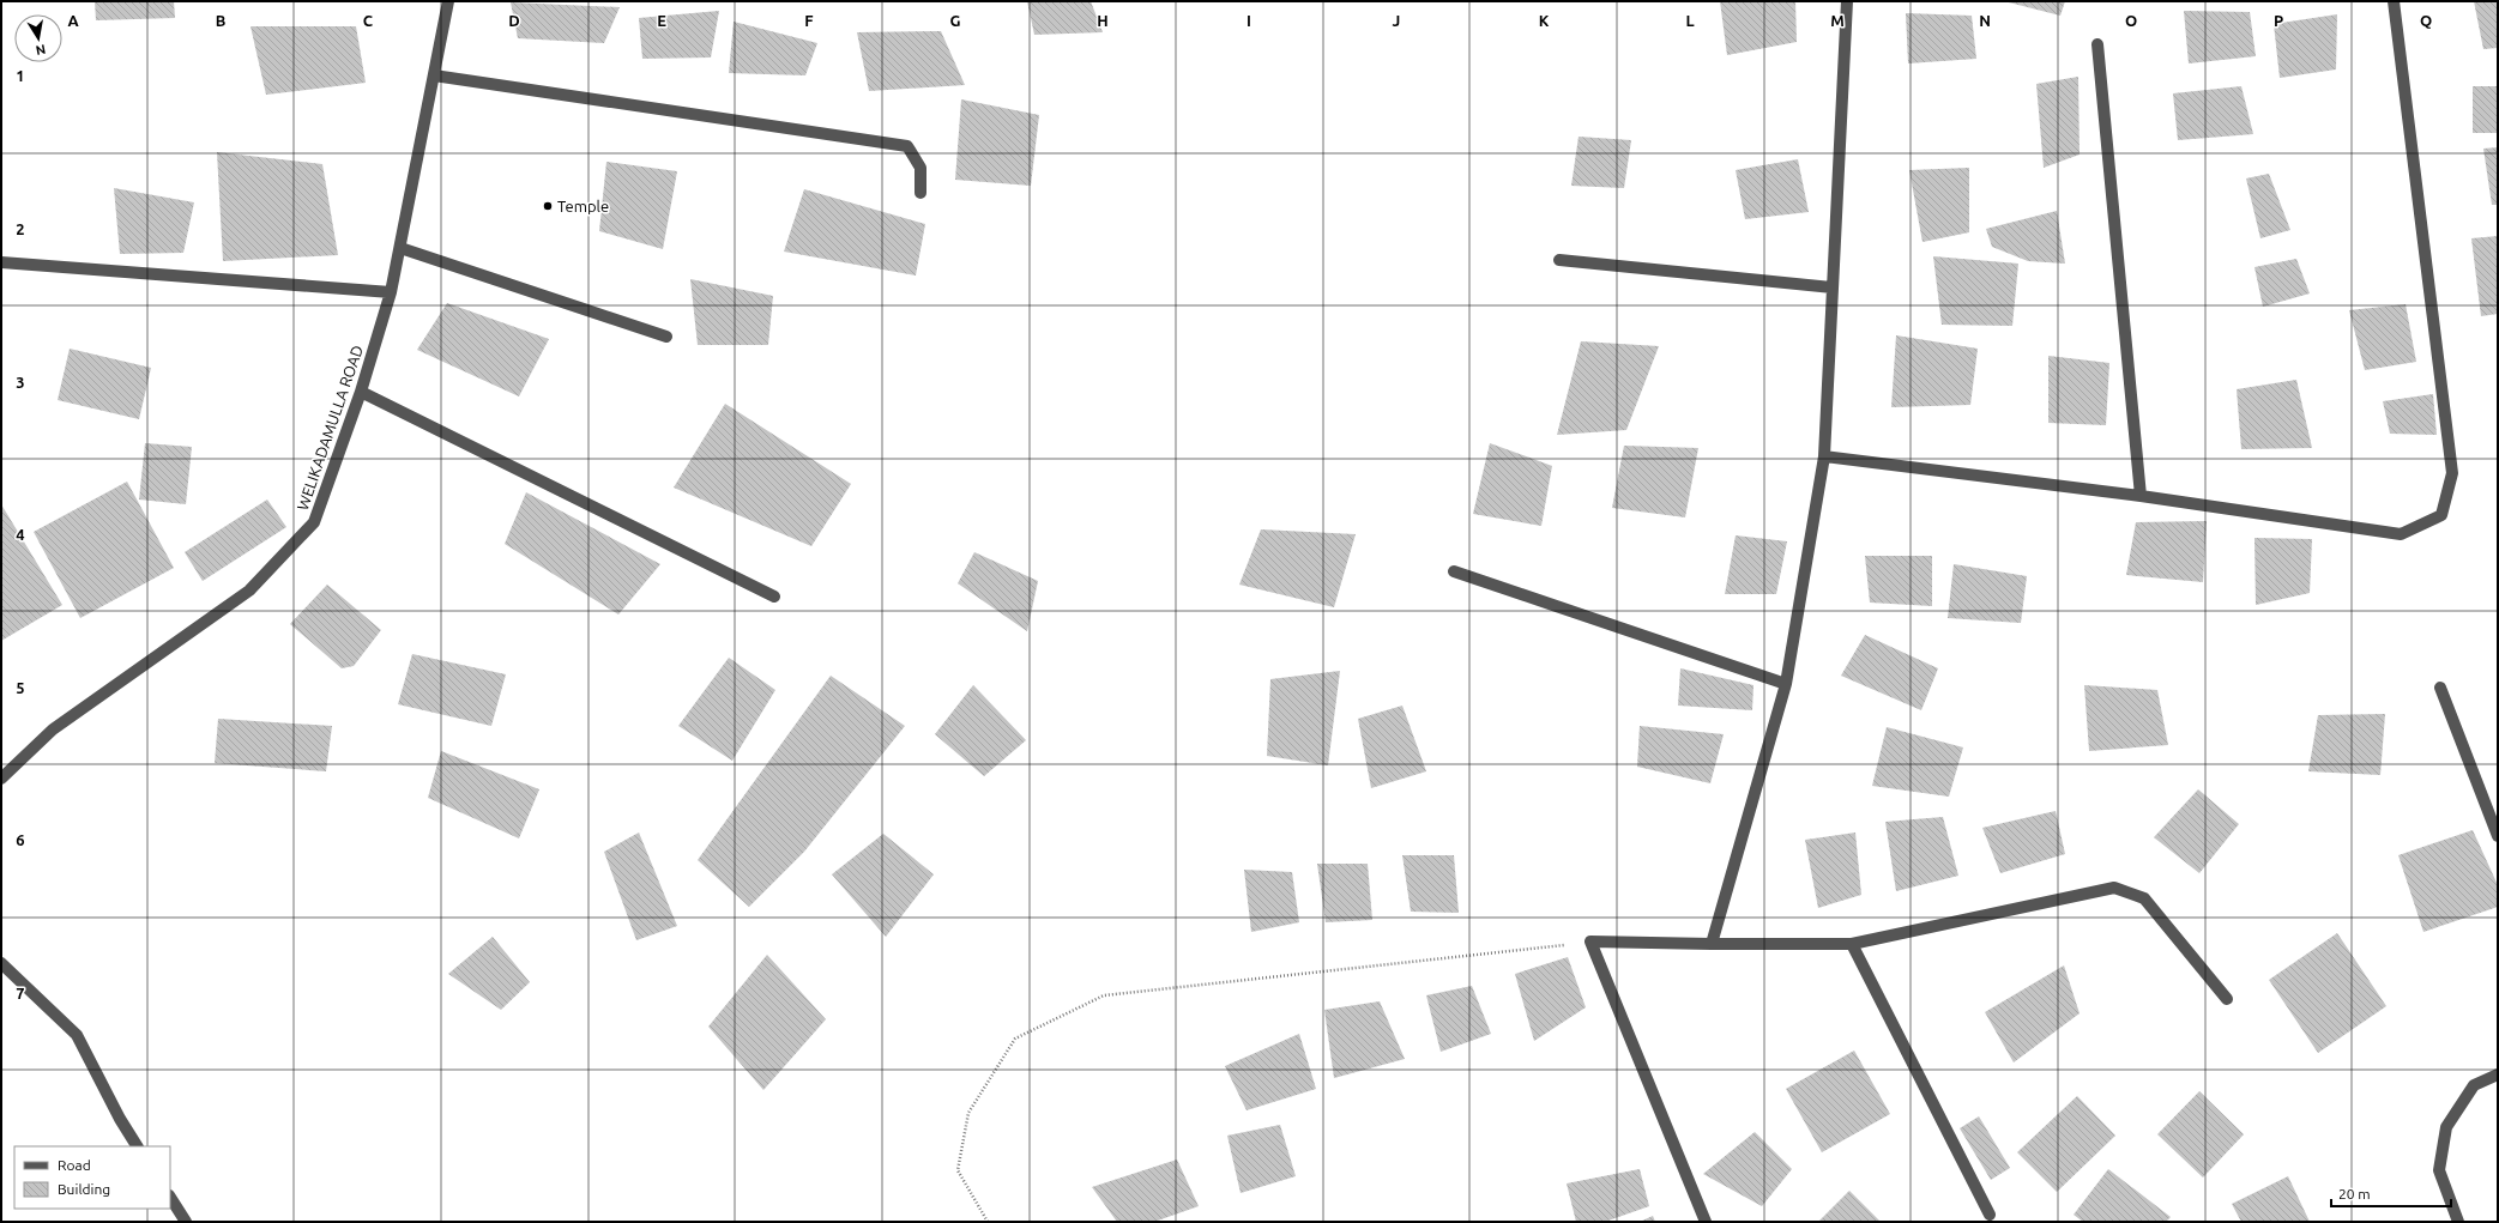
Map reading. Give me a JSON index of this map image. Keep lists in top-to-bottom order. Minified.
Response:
{"streets":{"street":["WELIKADAMULLA ROAD"]},"places":["Temple"],"legend":["Road","Building"],"scale_bar":"20 m","north":"bottom","grid":{"columns":["A","B","C","D","E","F","G","H","I","J","K","L","M","N","O","P","Q"],"rows":["1","2","3","4","5","6","7"]}}
